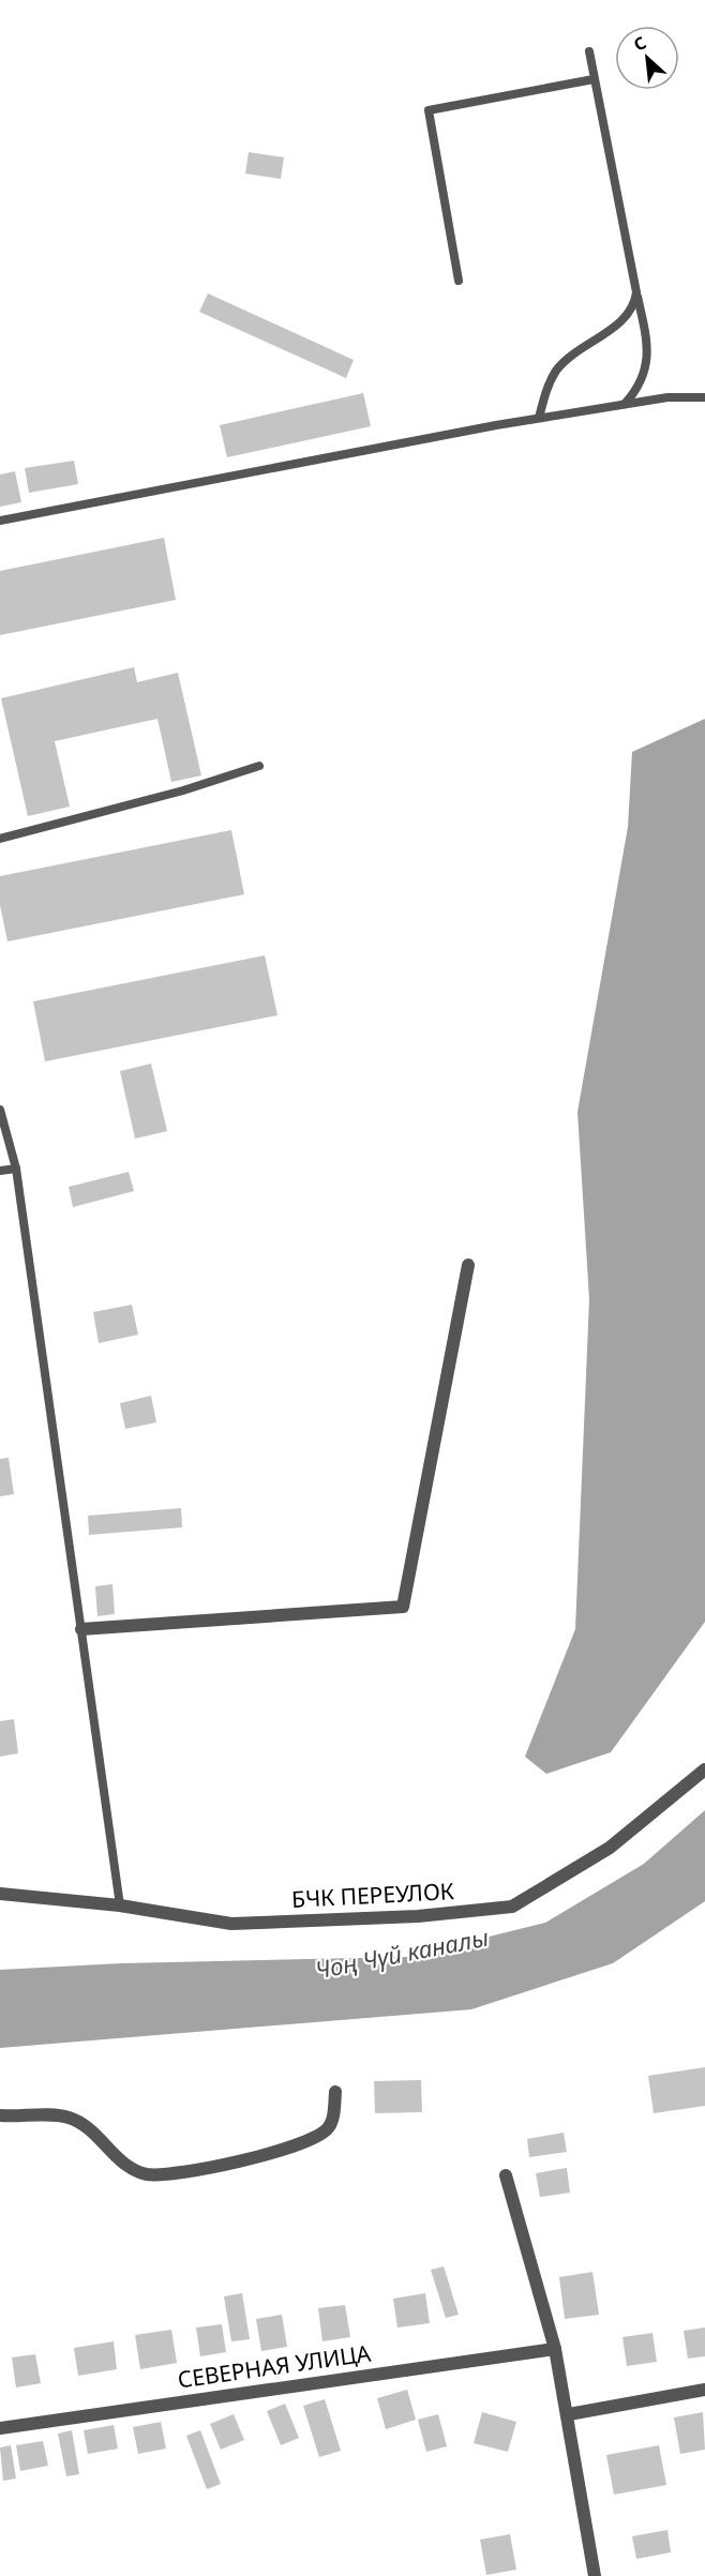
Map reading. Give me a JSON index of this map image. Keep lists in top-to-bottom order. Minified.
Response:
{"streets":{"street":["БЧК ПЕРЕУЛОК","СЕВЕРНАЯ УЛИЦА"]},"water":["Чоң Чүй каналы"],"north":"top left"}
